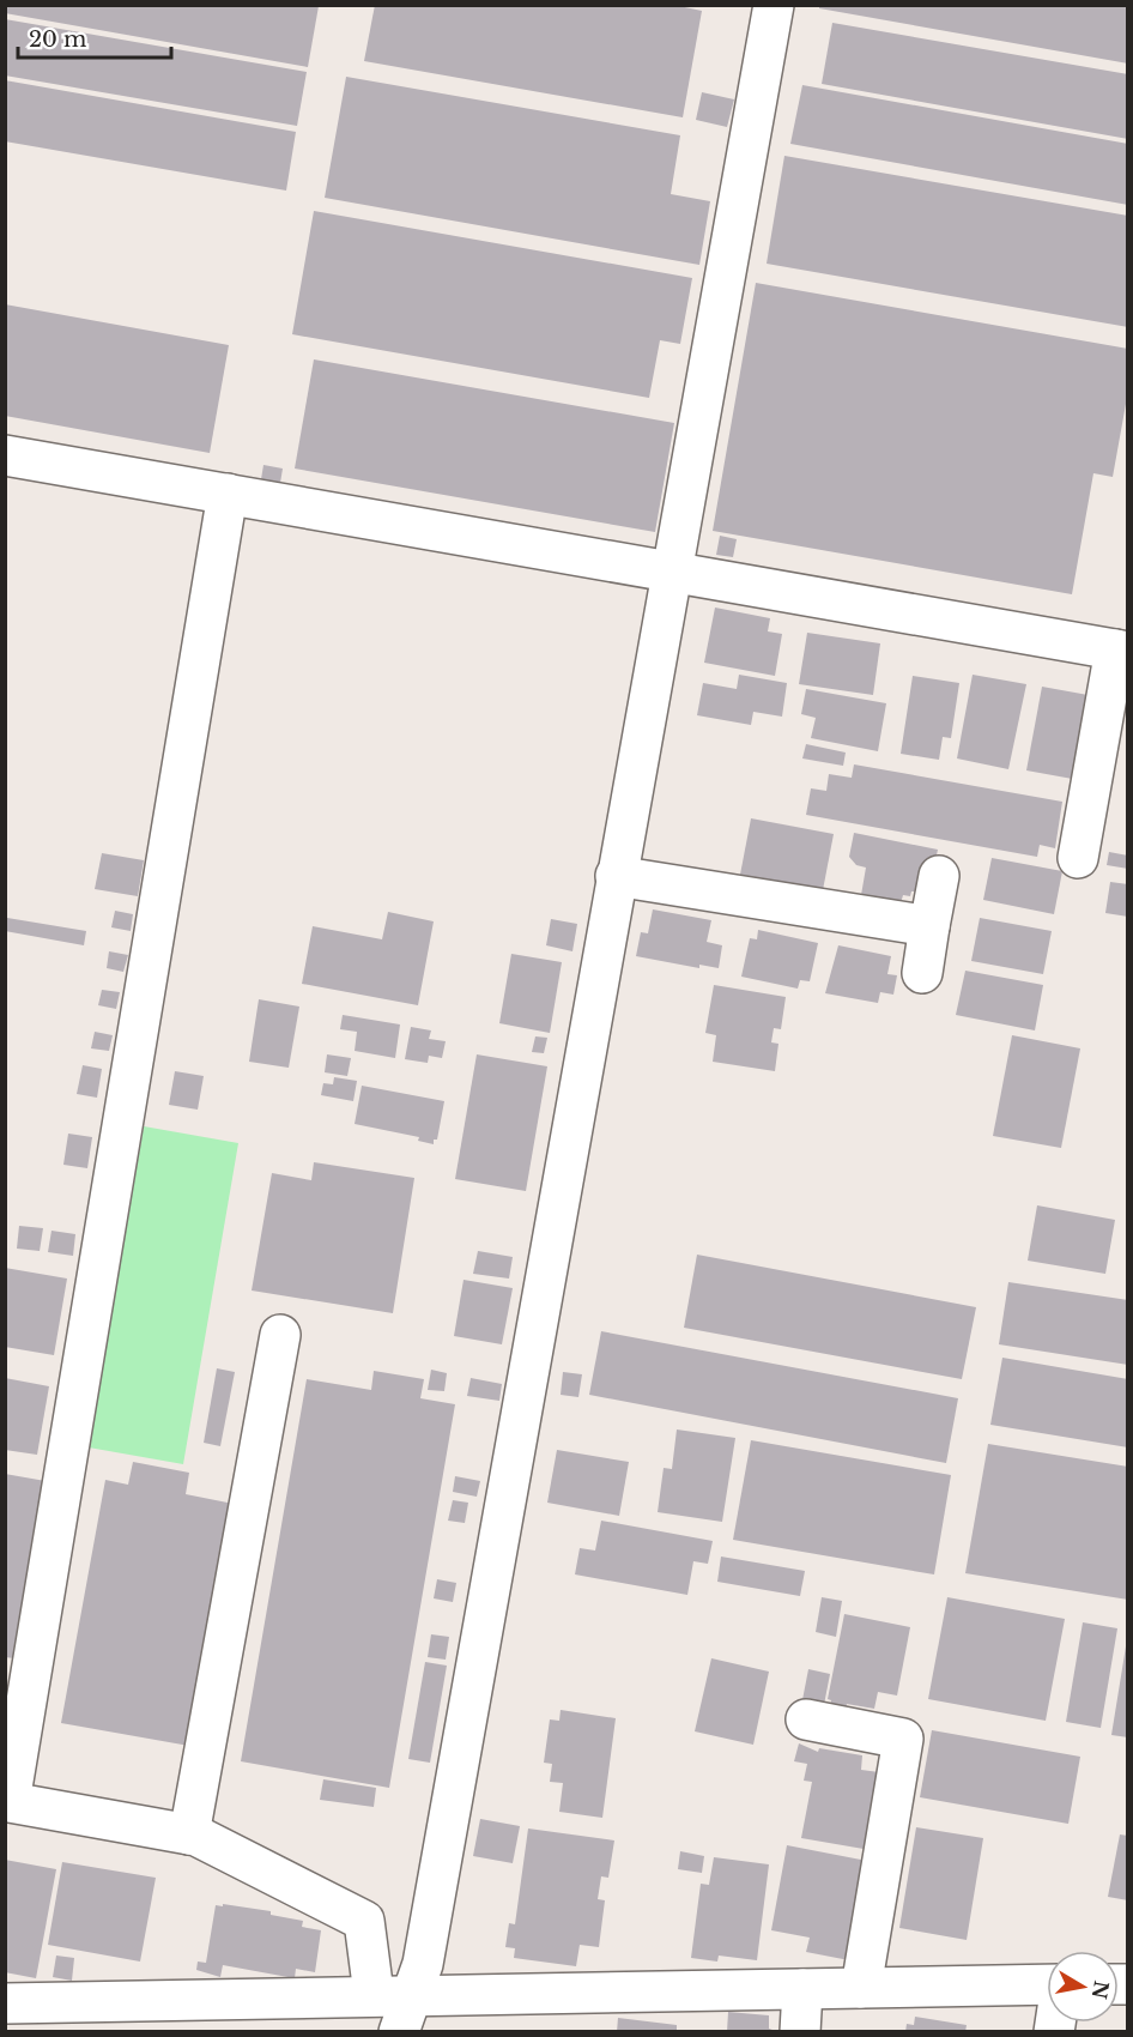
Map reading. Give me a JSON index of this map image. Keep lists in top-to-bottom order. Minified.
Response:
{"scale_bar":"20 m","north":"right"}
